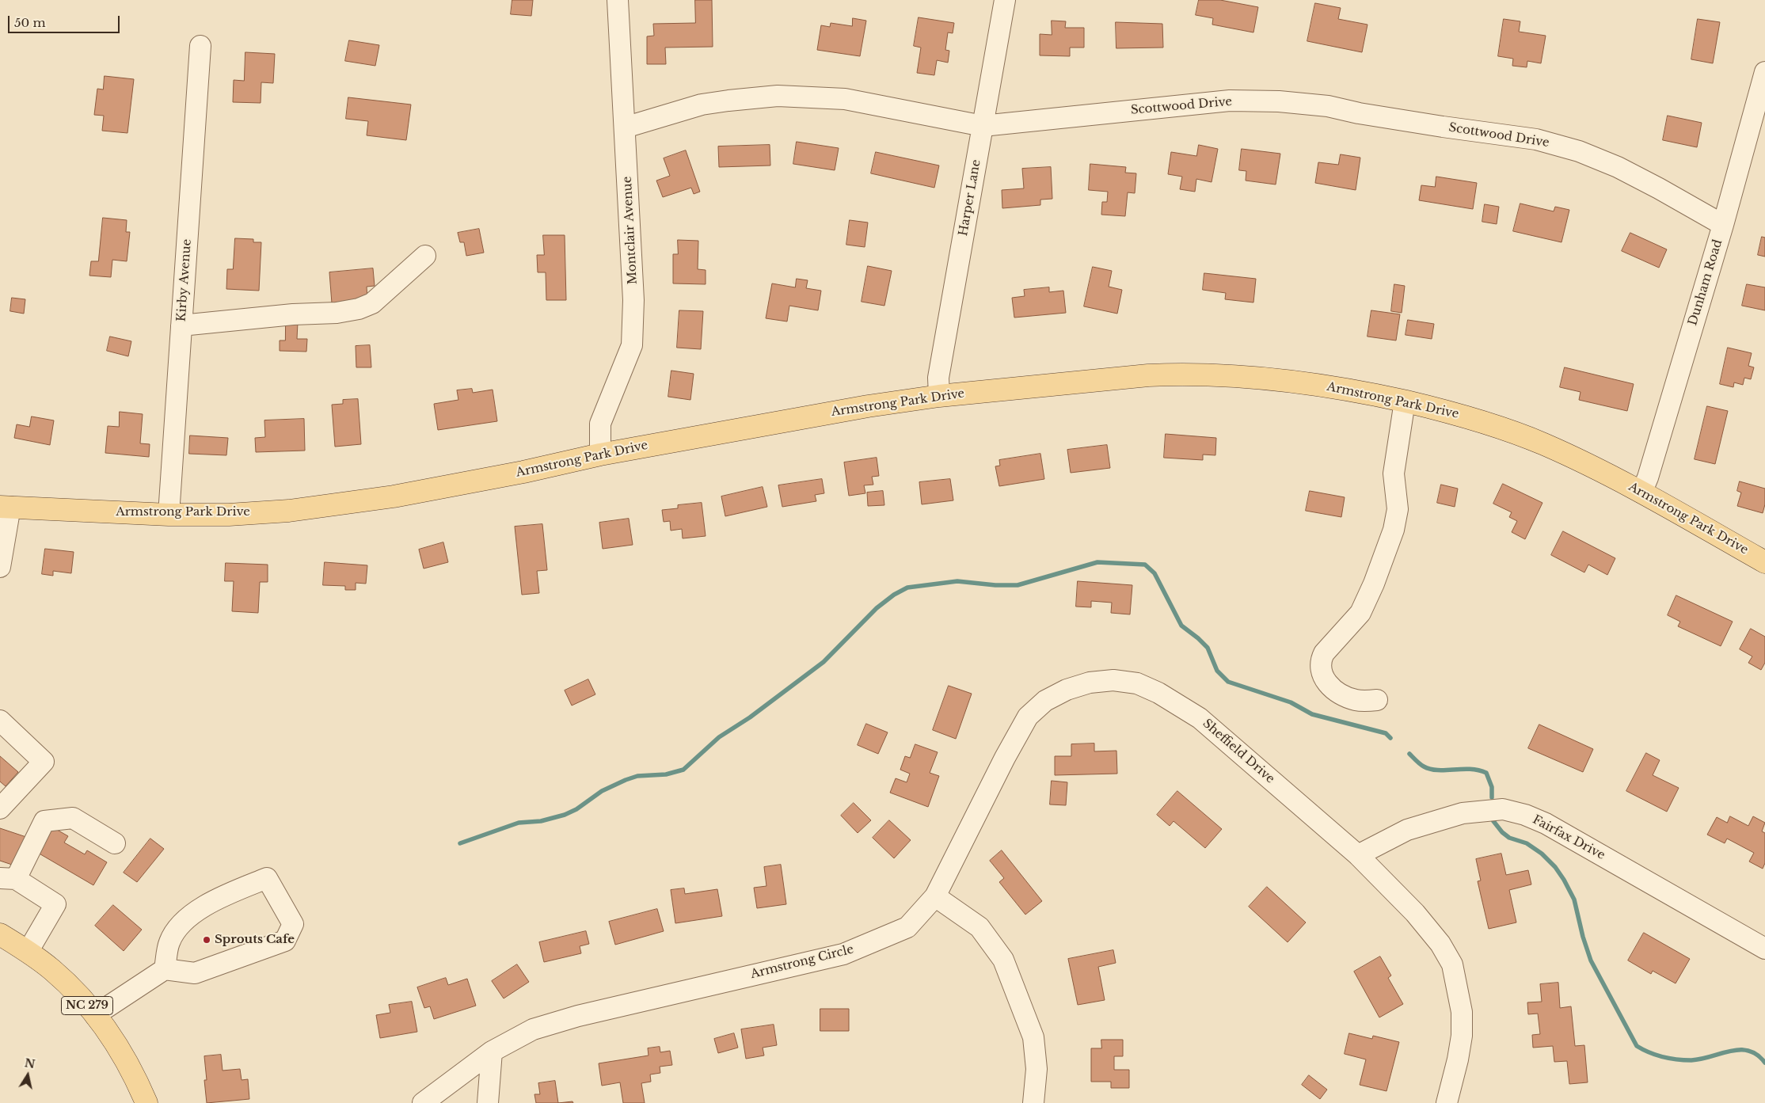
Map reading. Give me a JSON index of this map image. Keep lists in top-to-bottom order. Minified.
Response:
{"streets":{"main road":["Armstrong Park Drive","NC 279"],"street":["Scottwood Drive","Harper Lane","Montclair Avenue","Kirby Avenue","Dunham Road","Sheffield Drive","Fairfax Drive","Armstrong Circle"]},"crossings":[["Scottwood Drive","Harper Lane"],["Scottwood Drive","Montclair Avenue"],["Scottwood Drive","Dunham Road"],["Harper Lane","Armstrong Park Drive"],["Montclair Avenue","Armstrong Park Drive"],["Kirby Avenue","Armstrong Park Drive"],["Dunham Road","Armstrong Park Drive"],["Sheffield Drive","Fairfax Drive"],["Sheffield Drive","Armstrong Circle"]],"places":["Sprouts Cafe"],"scale_bar":"50 m","north":"top"}
